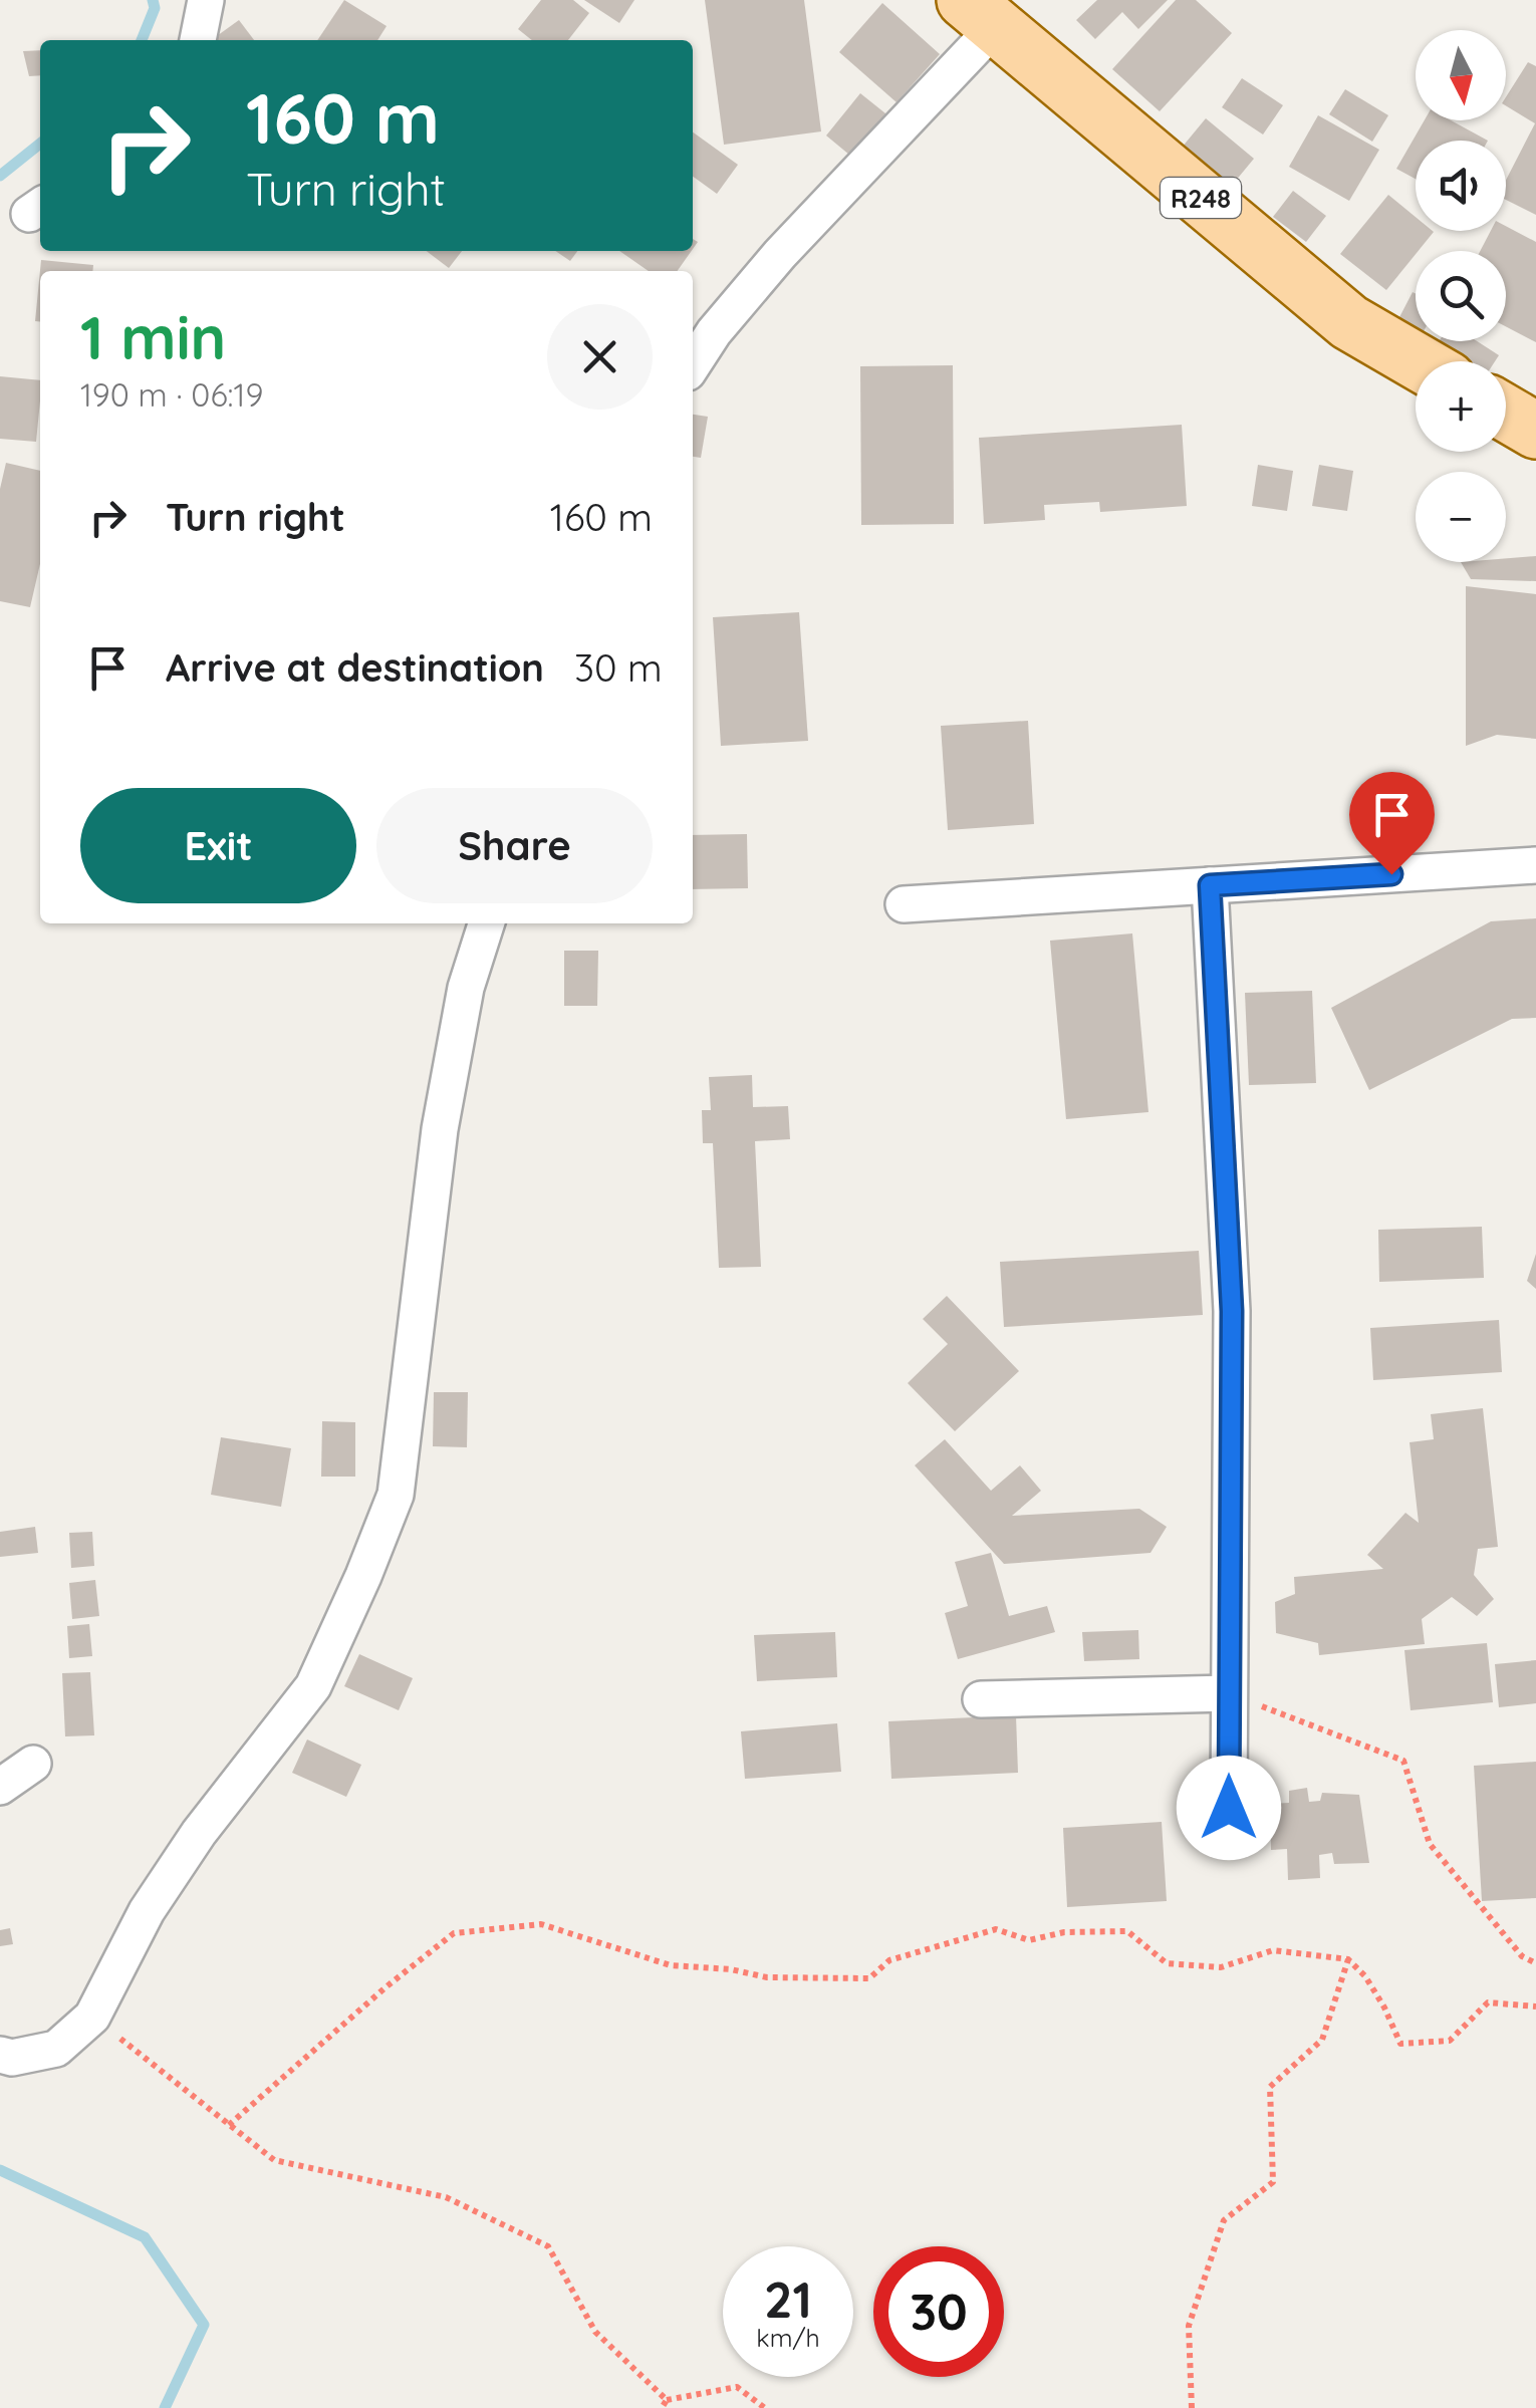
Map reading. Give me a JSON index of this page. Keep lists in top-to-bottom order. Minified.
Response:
{"streets":{"main road":["R248"]},"north":"bottom","page":{"map_buttons":["+","−"],"turn":["160 m","Turn right"],"heading":["1 min","190 m · 06:19"],"list":[{"name":"Turn right","value":"160 m"},{"name":"Arrive at destination","value":"30 m"}],"buttons":["Exit","Share"],"speed":"21 km/h","limit":"30"}}
